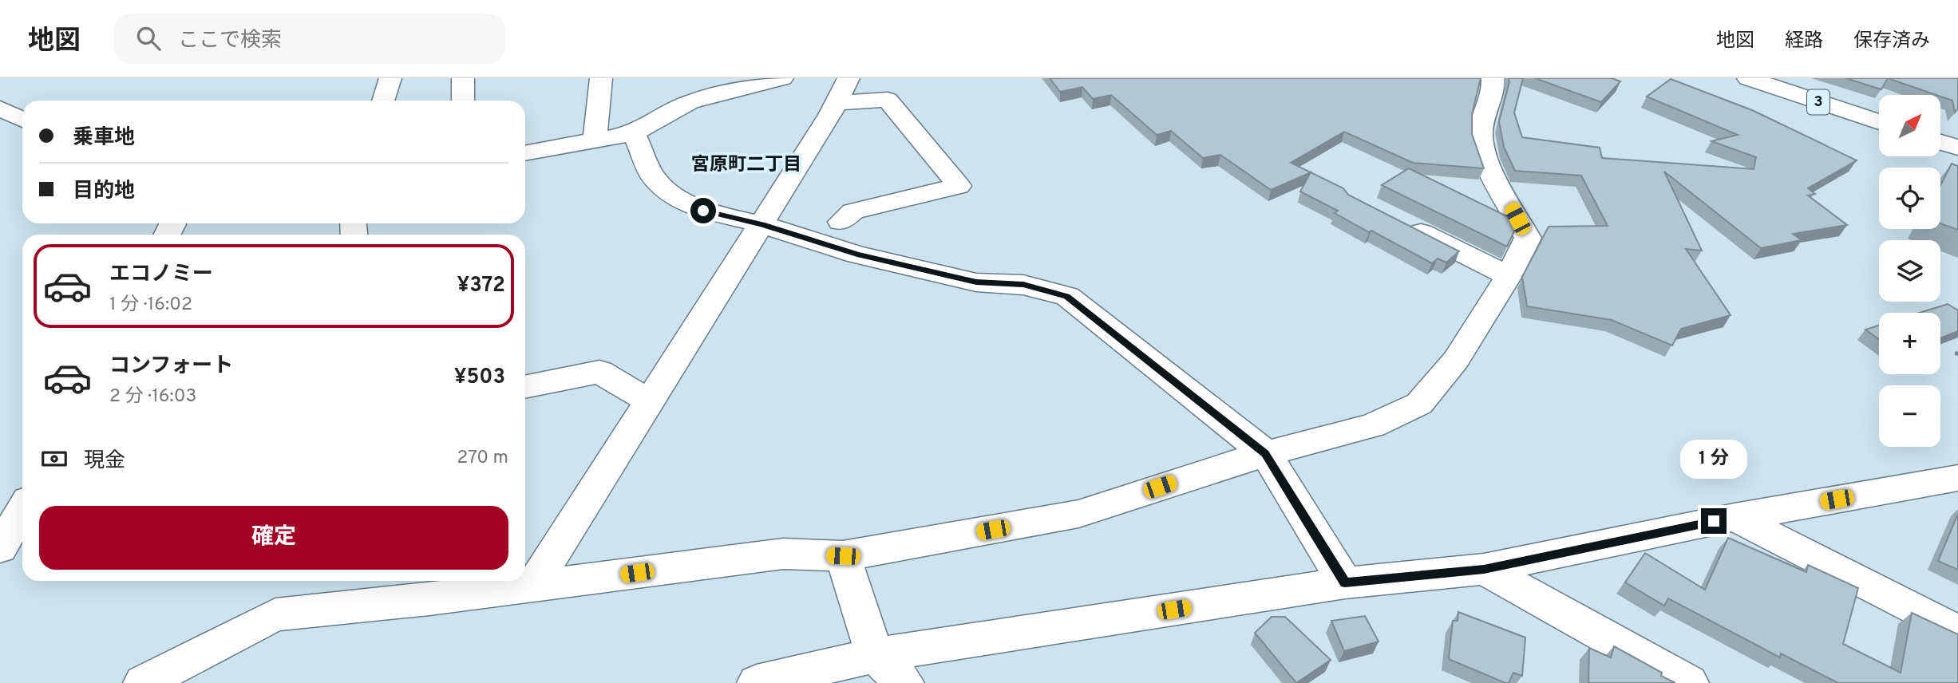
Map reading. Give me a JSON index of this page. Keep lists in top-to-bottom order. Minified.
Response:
{"streets":{"street":["3"]},"districts":["宮原町二丁目"],"north":"top right","page":{"header":"地図","search":"ここで検索","nav":["地図","経路","保存済み"],"map_buttons":["+","−"],"banner":["乗車地","目的地"],"list":[{"name":"エコノミー","note":"1 分 · 16:02","value":"¥372"},{"name":"コンフォート","note":"2 分 · 16:03","value":"¥503"}],"pay":["現金","270 m"],"bubble":"1 分","buttons":"確定"}}
